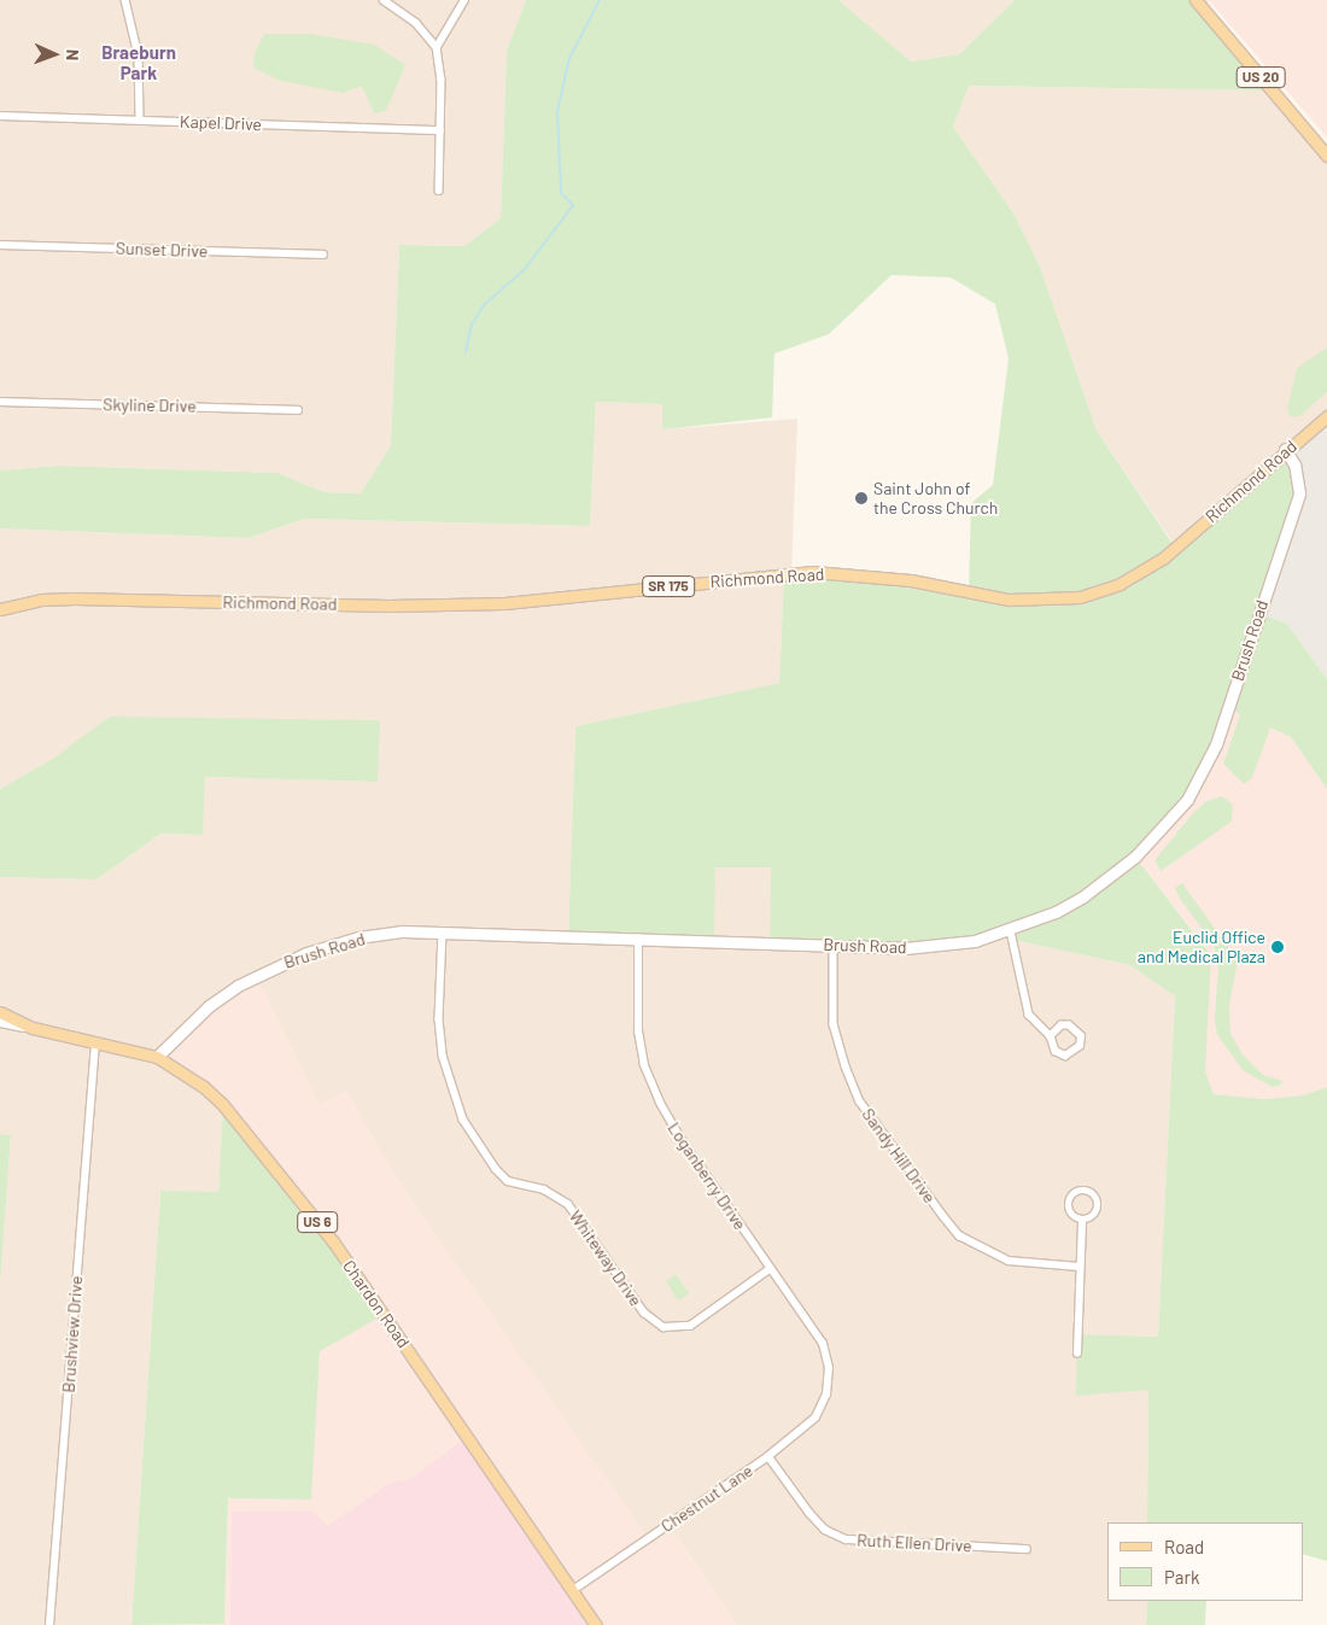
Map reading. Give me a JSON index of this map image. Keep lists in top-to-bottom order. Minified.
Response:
{"streets":{"main road":["US 20","Richmond Road","SR 175","US 6","Chardon Road"],"street":["Kapel Drive","Sunset Drive","Skyline Drive","Brush Road","Sandy Hill Drive","Loganberry Drive","Whiteway Drive","Brushview Drive","Chestnut Lane","Ruth Ellen Drive"]},"crossings":[["Richmond Road","Brush Road"],["Brush Road","Sandy Hill Drive"],["Brush Road","Loganberry Drive"],["Brush Road","Whiteway Drive"],["Brush Road","Chardon Road"],["Loganberry Drive","Whiteway Drive"],["Loganberry Drive","Chestnut Lane"],["Chardon Road","Brushview Drive"],["Chardon Road","Chestnut Lane"],["Chestnut Lane","Ruth Ellen Drive"]],"districts":["Braeburn Park"],"places":["Saint John of the Cross Church","Euclid Office and Medical Plaza"],"legend":["Road","Park"],"north":"right"}
